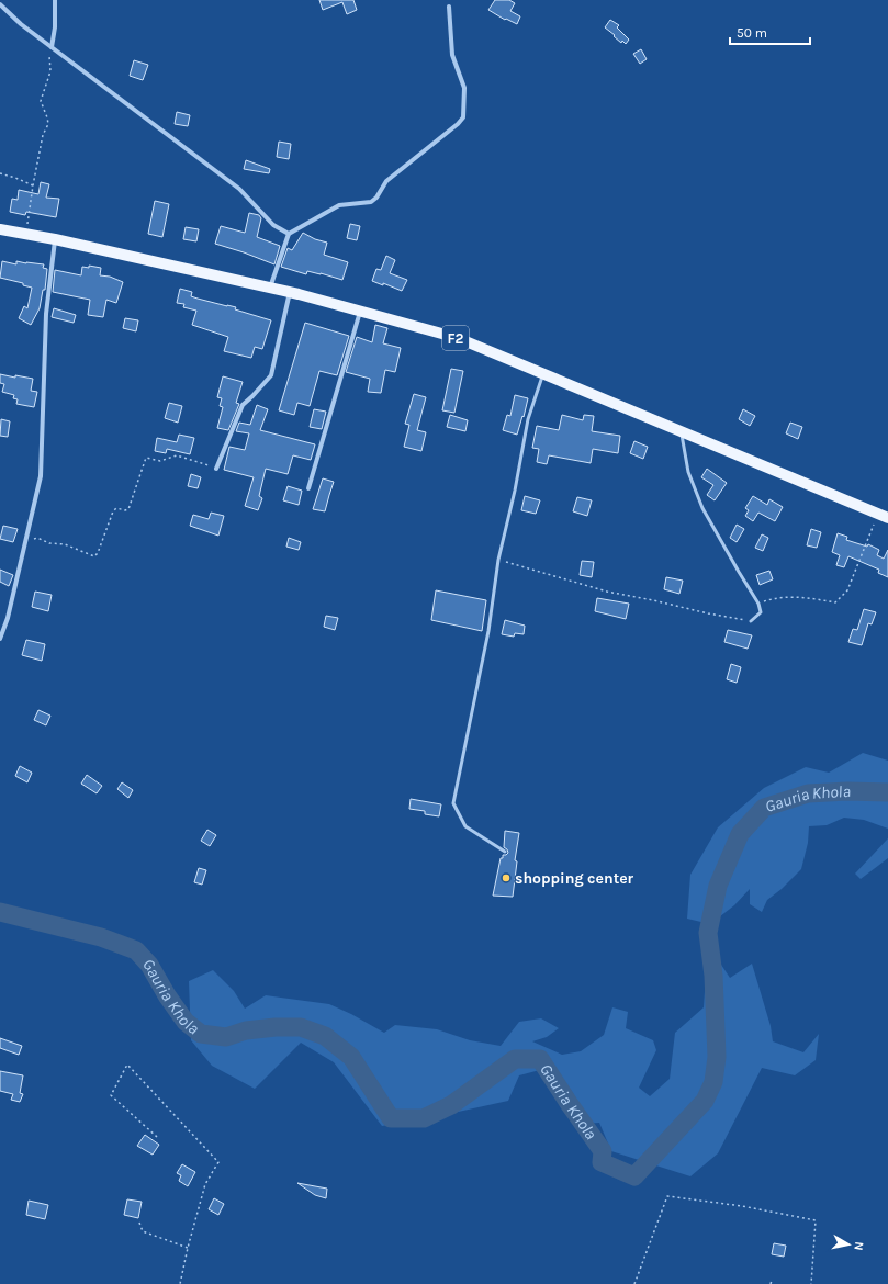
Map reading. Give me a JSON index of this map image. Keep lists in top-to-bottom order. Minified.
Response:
{"streets":{"main road":["F2"]},"water":["Gauria Khola"],"places":["shopping center"],"scale_bar":"50 m","north":"right"}
